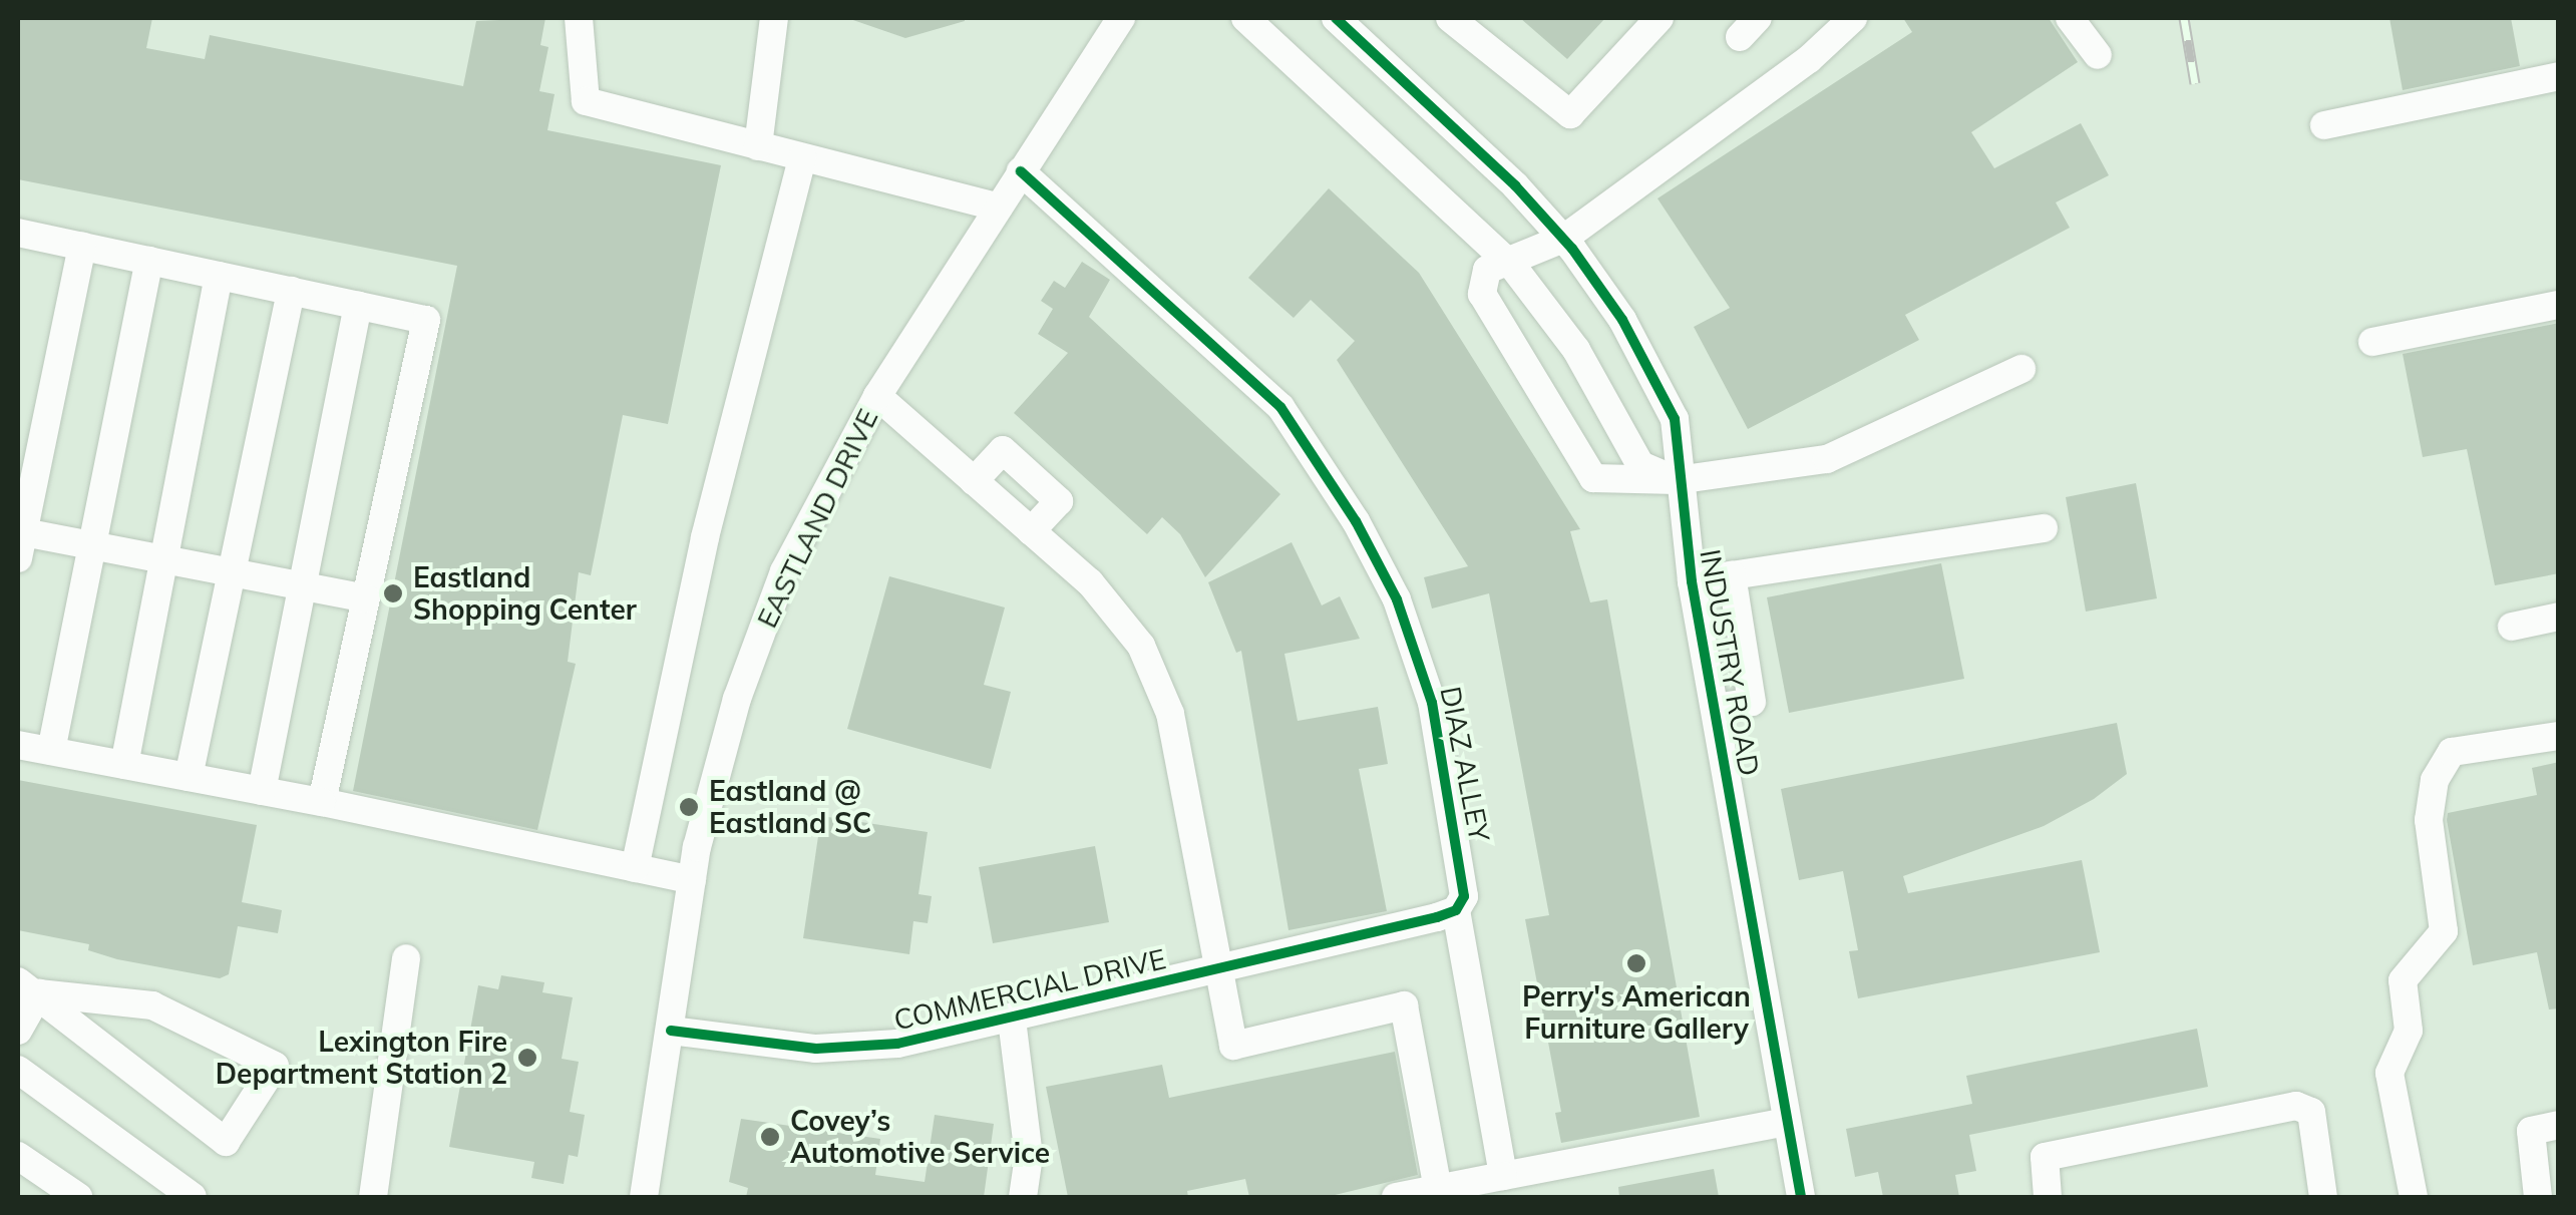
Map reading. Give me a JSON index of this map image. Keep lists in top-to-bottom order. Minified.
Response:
{"streets":{"street":["EASTLAND DRIVE","INDUSTRY ROAD","DIAZ ALLEY","COMMERCIAL DRIVE"]},"crossings":[["EASTLAND DRIVE","DIAZ ALLEY"],["EASTLAND DRIVE","COMMERCIAL DRIVE"]],"places":["Eastland Shopping Center","Eastland @ Eastland SC","Perry's American Furniture Gallery","Lexington Fire Department Station 2","Covey’s Automotive Service"]}
